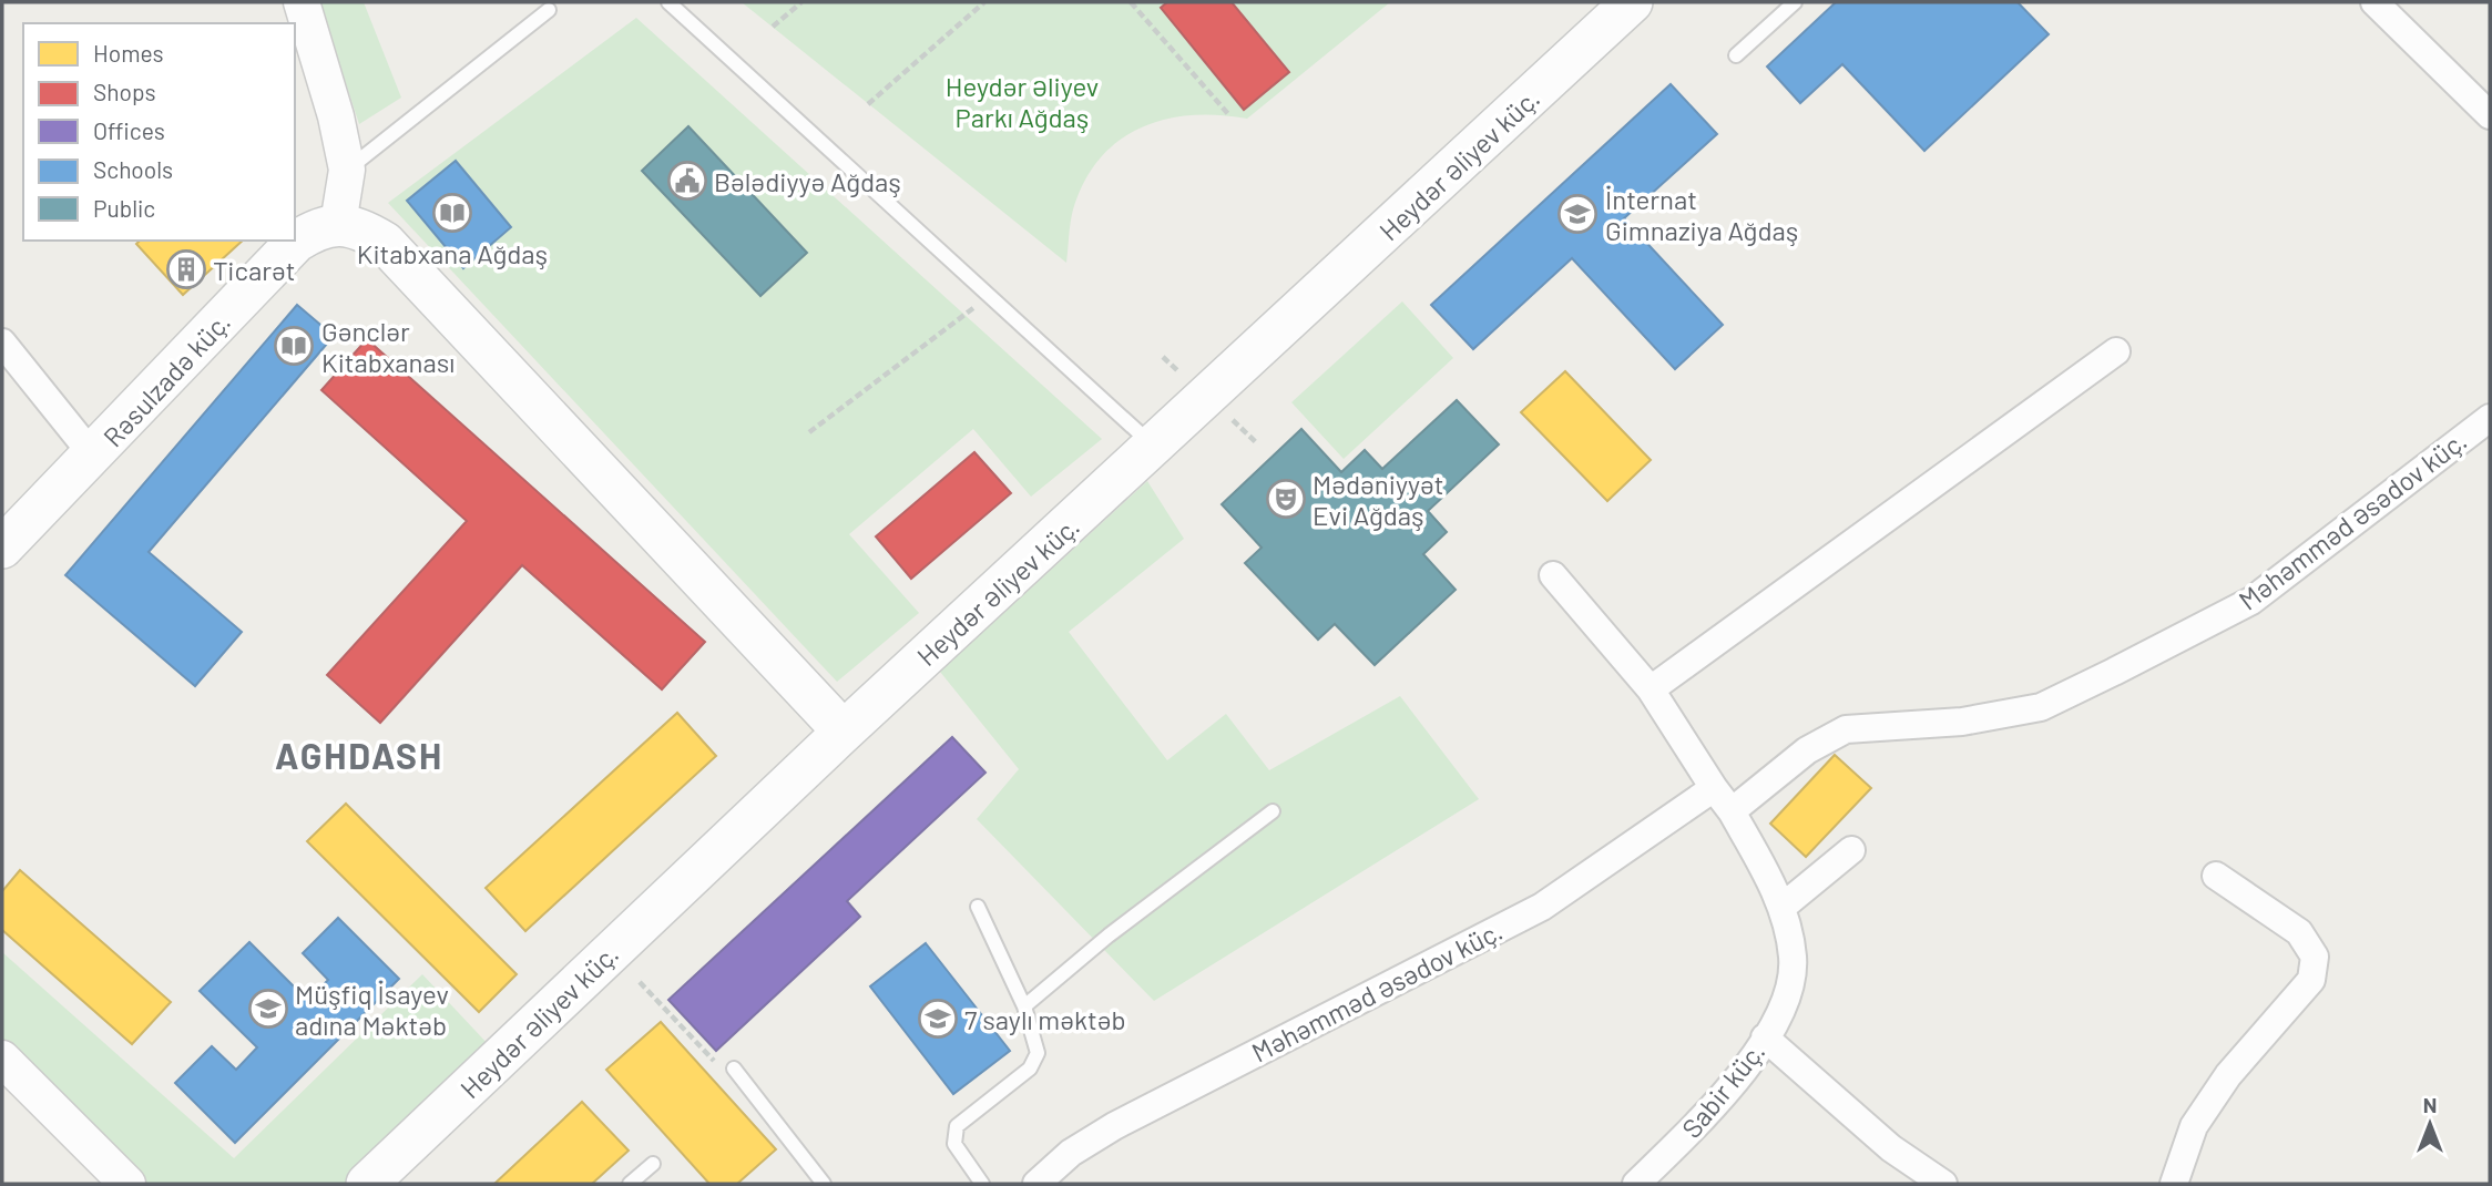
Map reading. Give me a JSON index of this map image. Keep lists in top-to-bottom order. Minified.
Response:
{"streets":{"main road":["Heydər Əliyev küç.","Rəsulzadə küç."],"street":["Məhəmməd Əsədov küç.","Sabir küç."]},"crossings":[["Məhəmməd Əsədov küç.","Sabir küç."]],"districts":["AGHDASH"],"parks":["Heydər Əliyev Parkı Ağdaş"],"places":{"public building":["Bələdiyyə Ağdaş"],"library":["Kitabxana Ağdaş","Gənclər Kitabxanası"],"school or university":["İnternat Gimnaziya Ağdaş","Müşfiq İsayev adına Məktəb","7 saylı məktəb"],"building":["Ticarət"],"theatre":["Mədəniyyət Evi Ağdaş"]},"legend":["Homes","Shops","Offices","Schools","Public"],"north":"top"}
